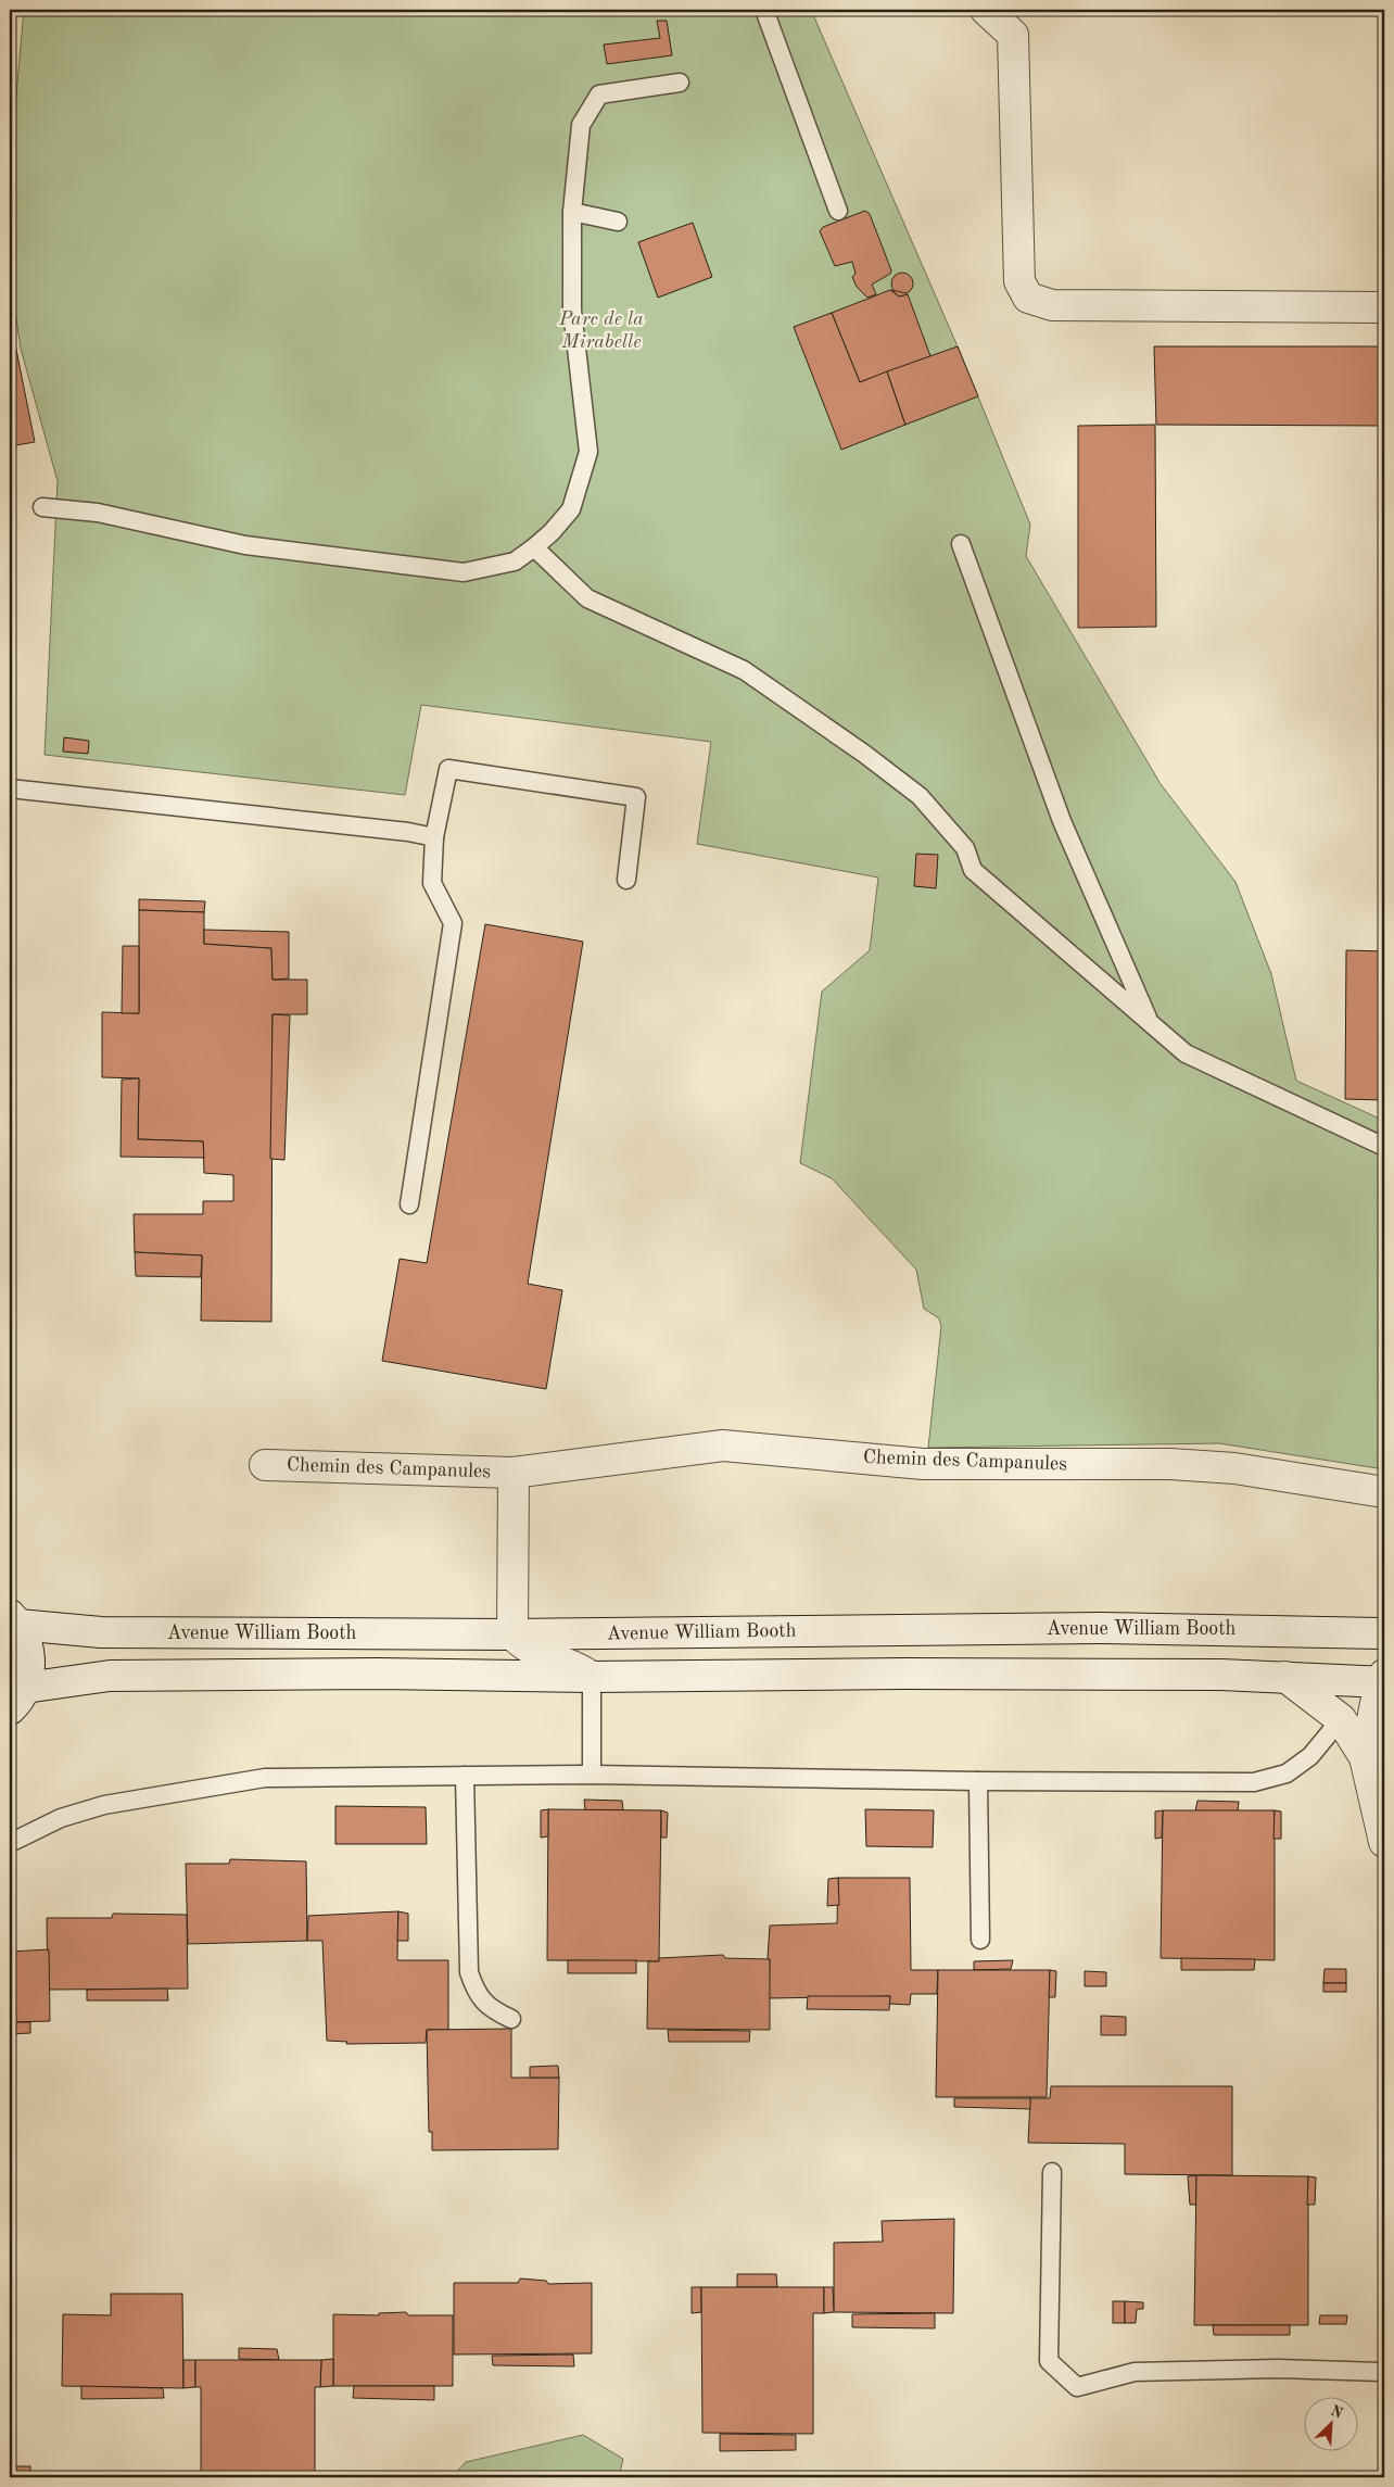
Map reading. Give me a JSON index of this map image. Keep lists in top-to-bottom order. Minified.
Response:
{"streets":{"street":["Chemin des Campanules","Avenue William Booth"]},"crossings":[["Chemin des Campanules","Avenue William Booth"]],"parks":["Parc de la Mirabelle"],"north":"top right"}
